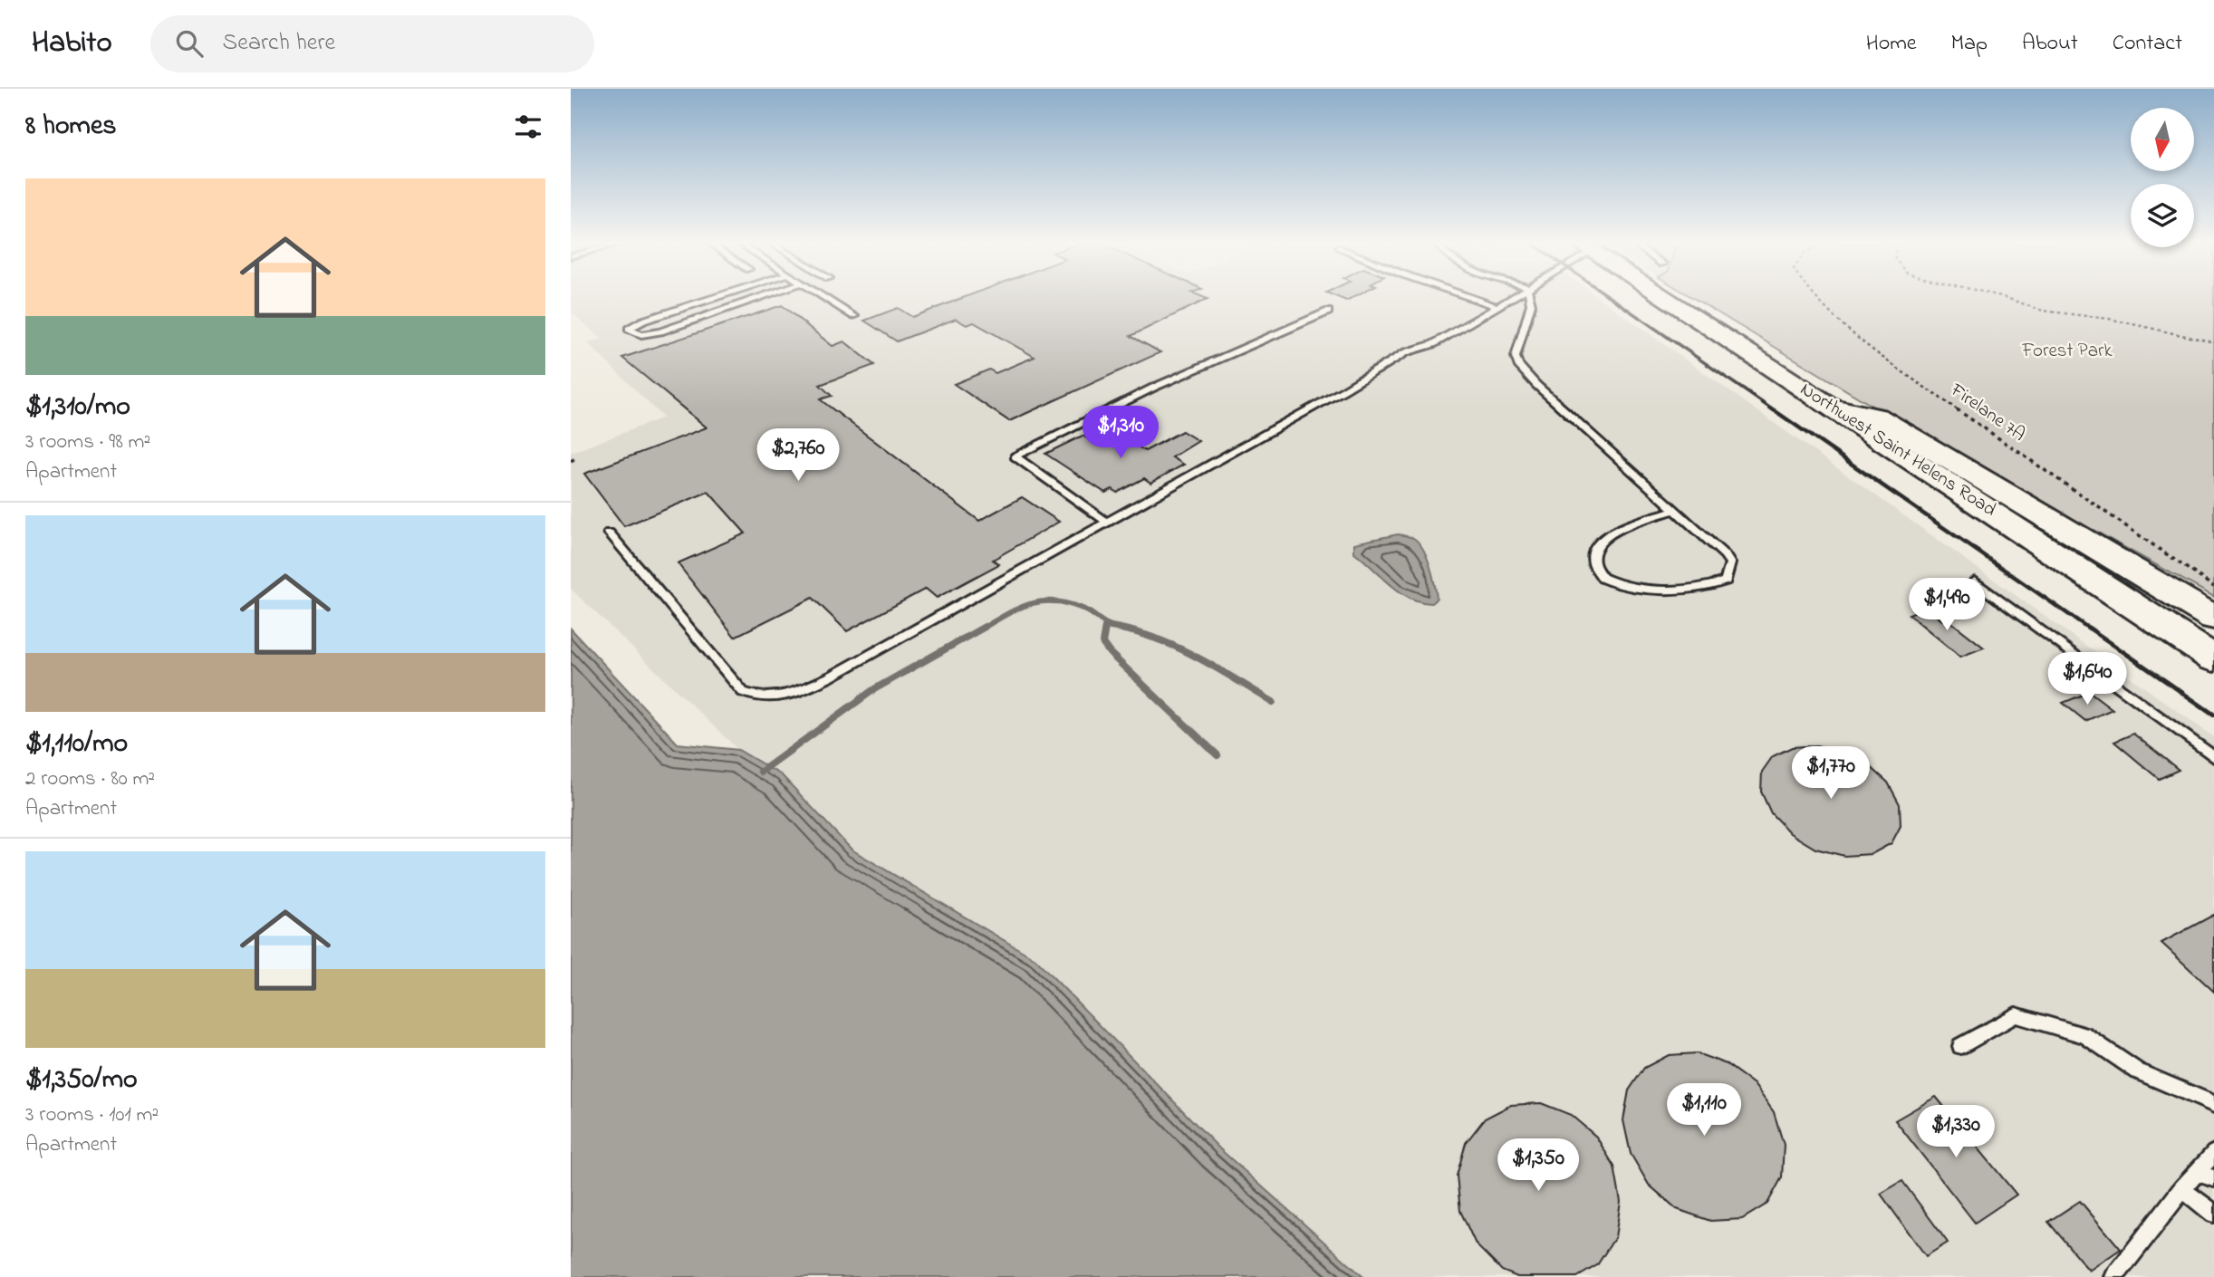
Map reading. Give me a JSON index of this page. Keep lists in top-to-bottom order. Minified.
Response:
{"streets":{"main road":["Northwest Saint Helens Road"],"path":["Firelane 7A"]},"parks":["Forest Park"],"north":"bottom","page":{"header":"Habito","search":"Search here","nav":["Home","Map","About","Contact"],"heading":"8 homes","list":[{"name":"$1,310/mo","note":"3 rooms · 98 m² · Apartment"},{"name":"$1,110/mo","note":"2 rooms · 80 m² · Apartment"},{"name":"$1,350/mo","note":"3 rooms · 101 m² · Apartment"}],"price":["$1,310","$2,760","$1,490","$1,640","$1,770","$1,110","$1,330","$1,350"]}}
